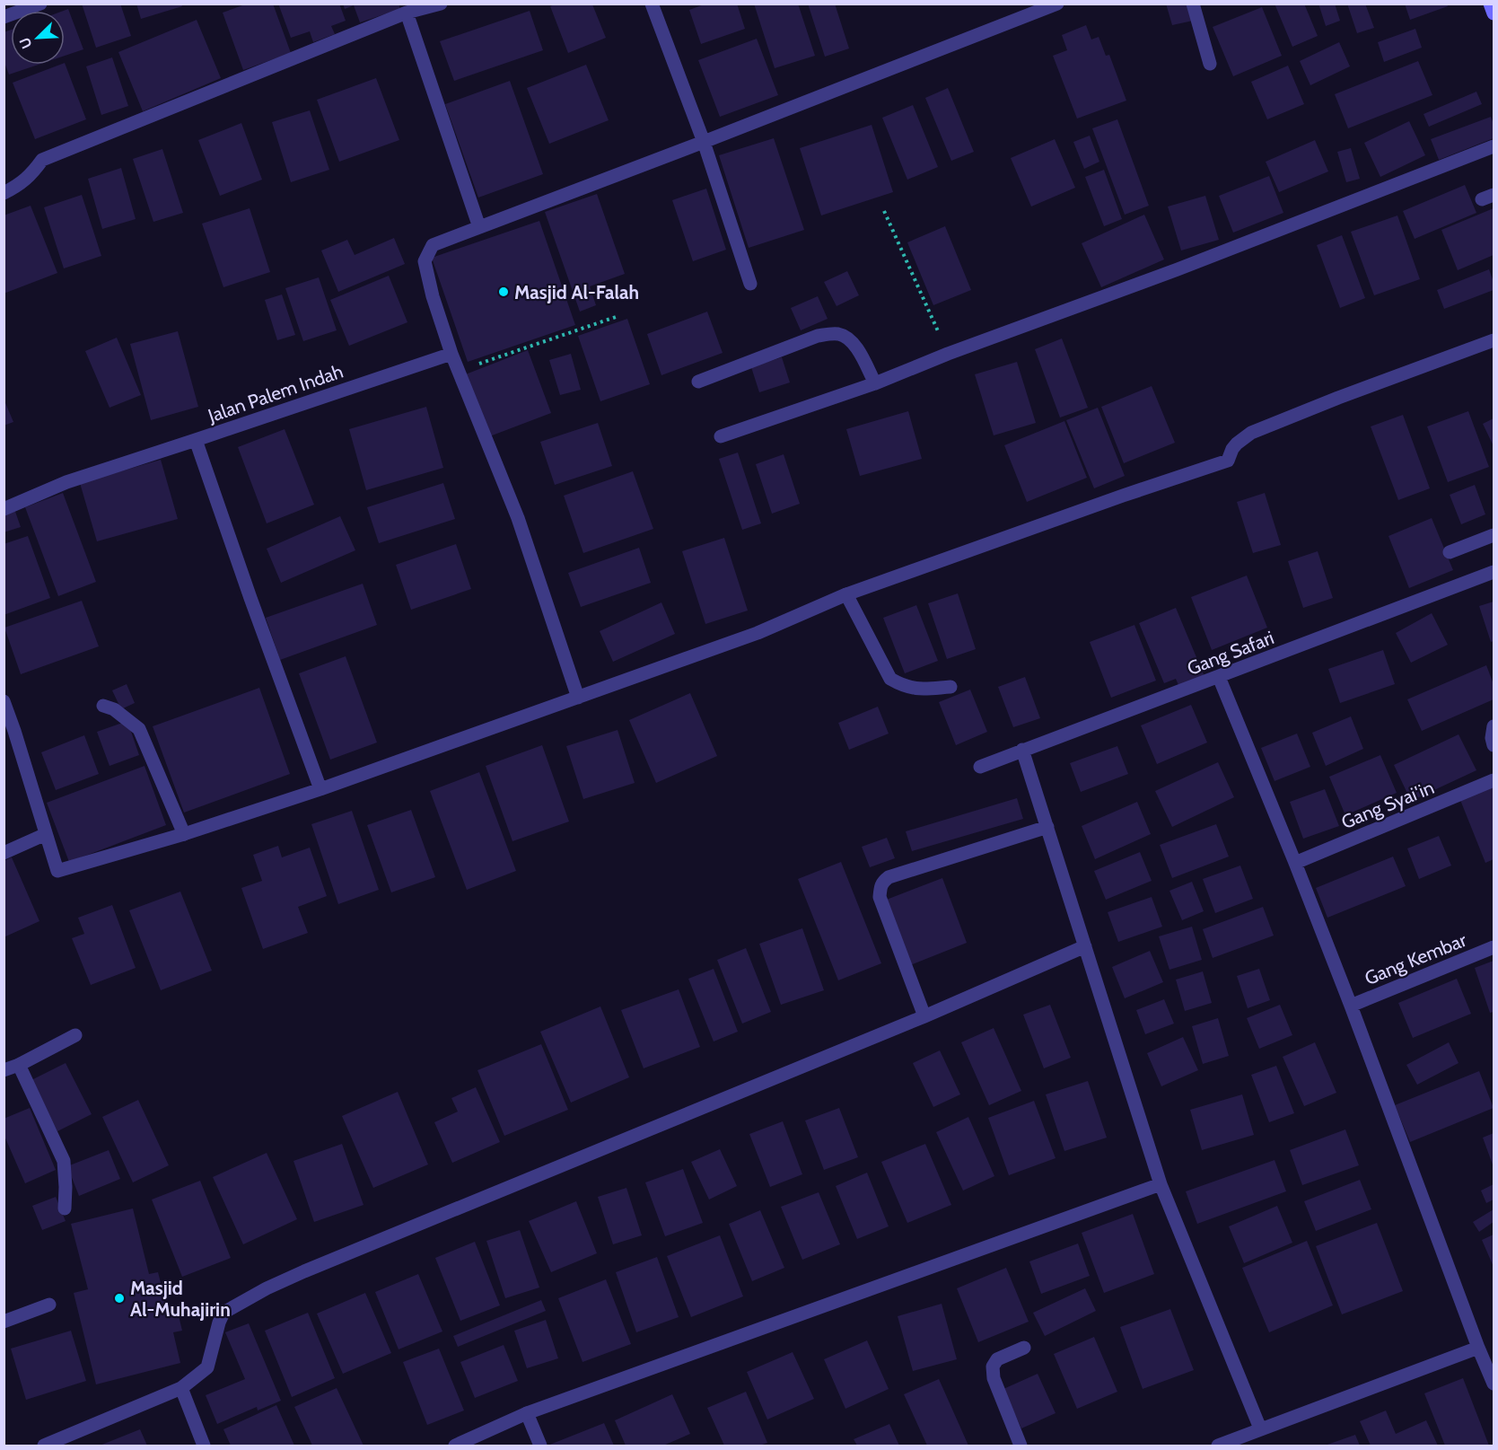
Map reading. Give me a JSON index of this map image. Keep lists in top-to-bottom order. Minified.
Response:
{"streets":{"street":["Jalan Palem Indah","Gang Safari","Gang Syai'in","Gang Kembar"]},"places":["Masjid Al-Falah","Masjid Al-Muhajirin"],"north":"bottom left"}
